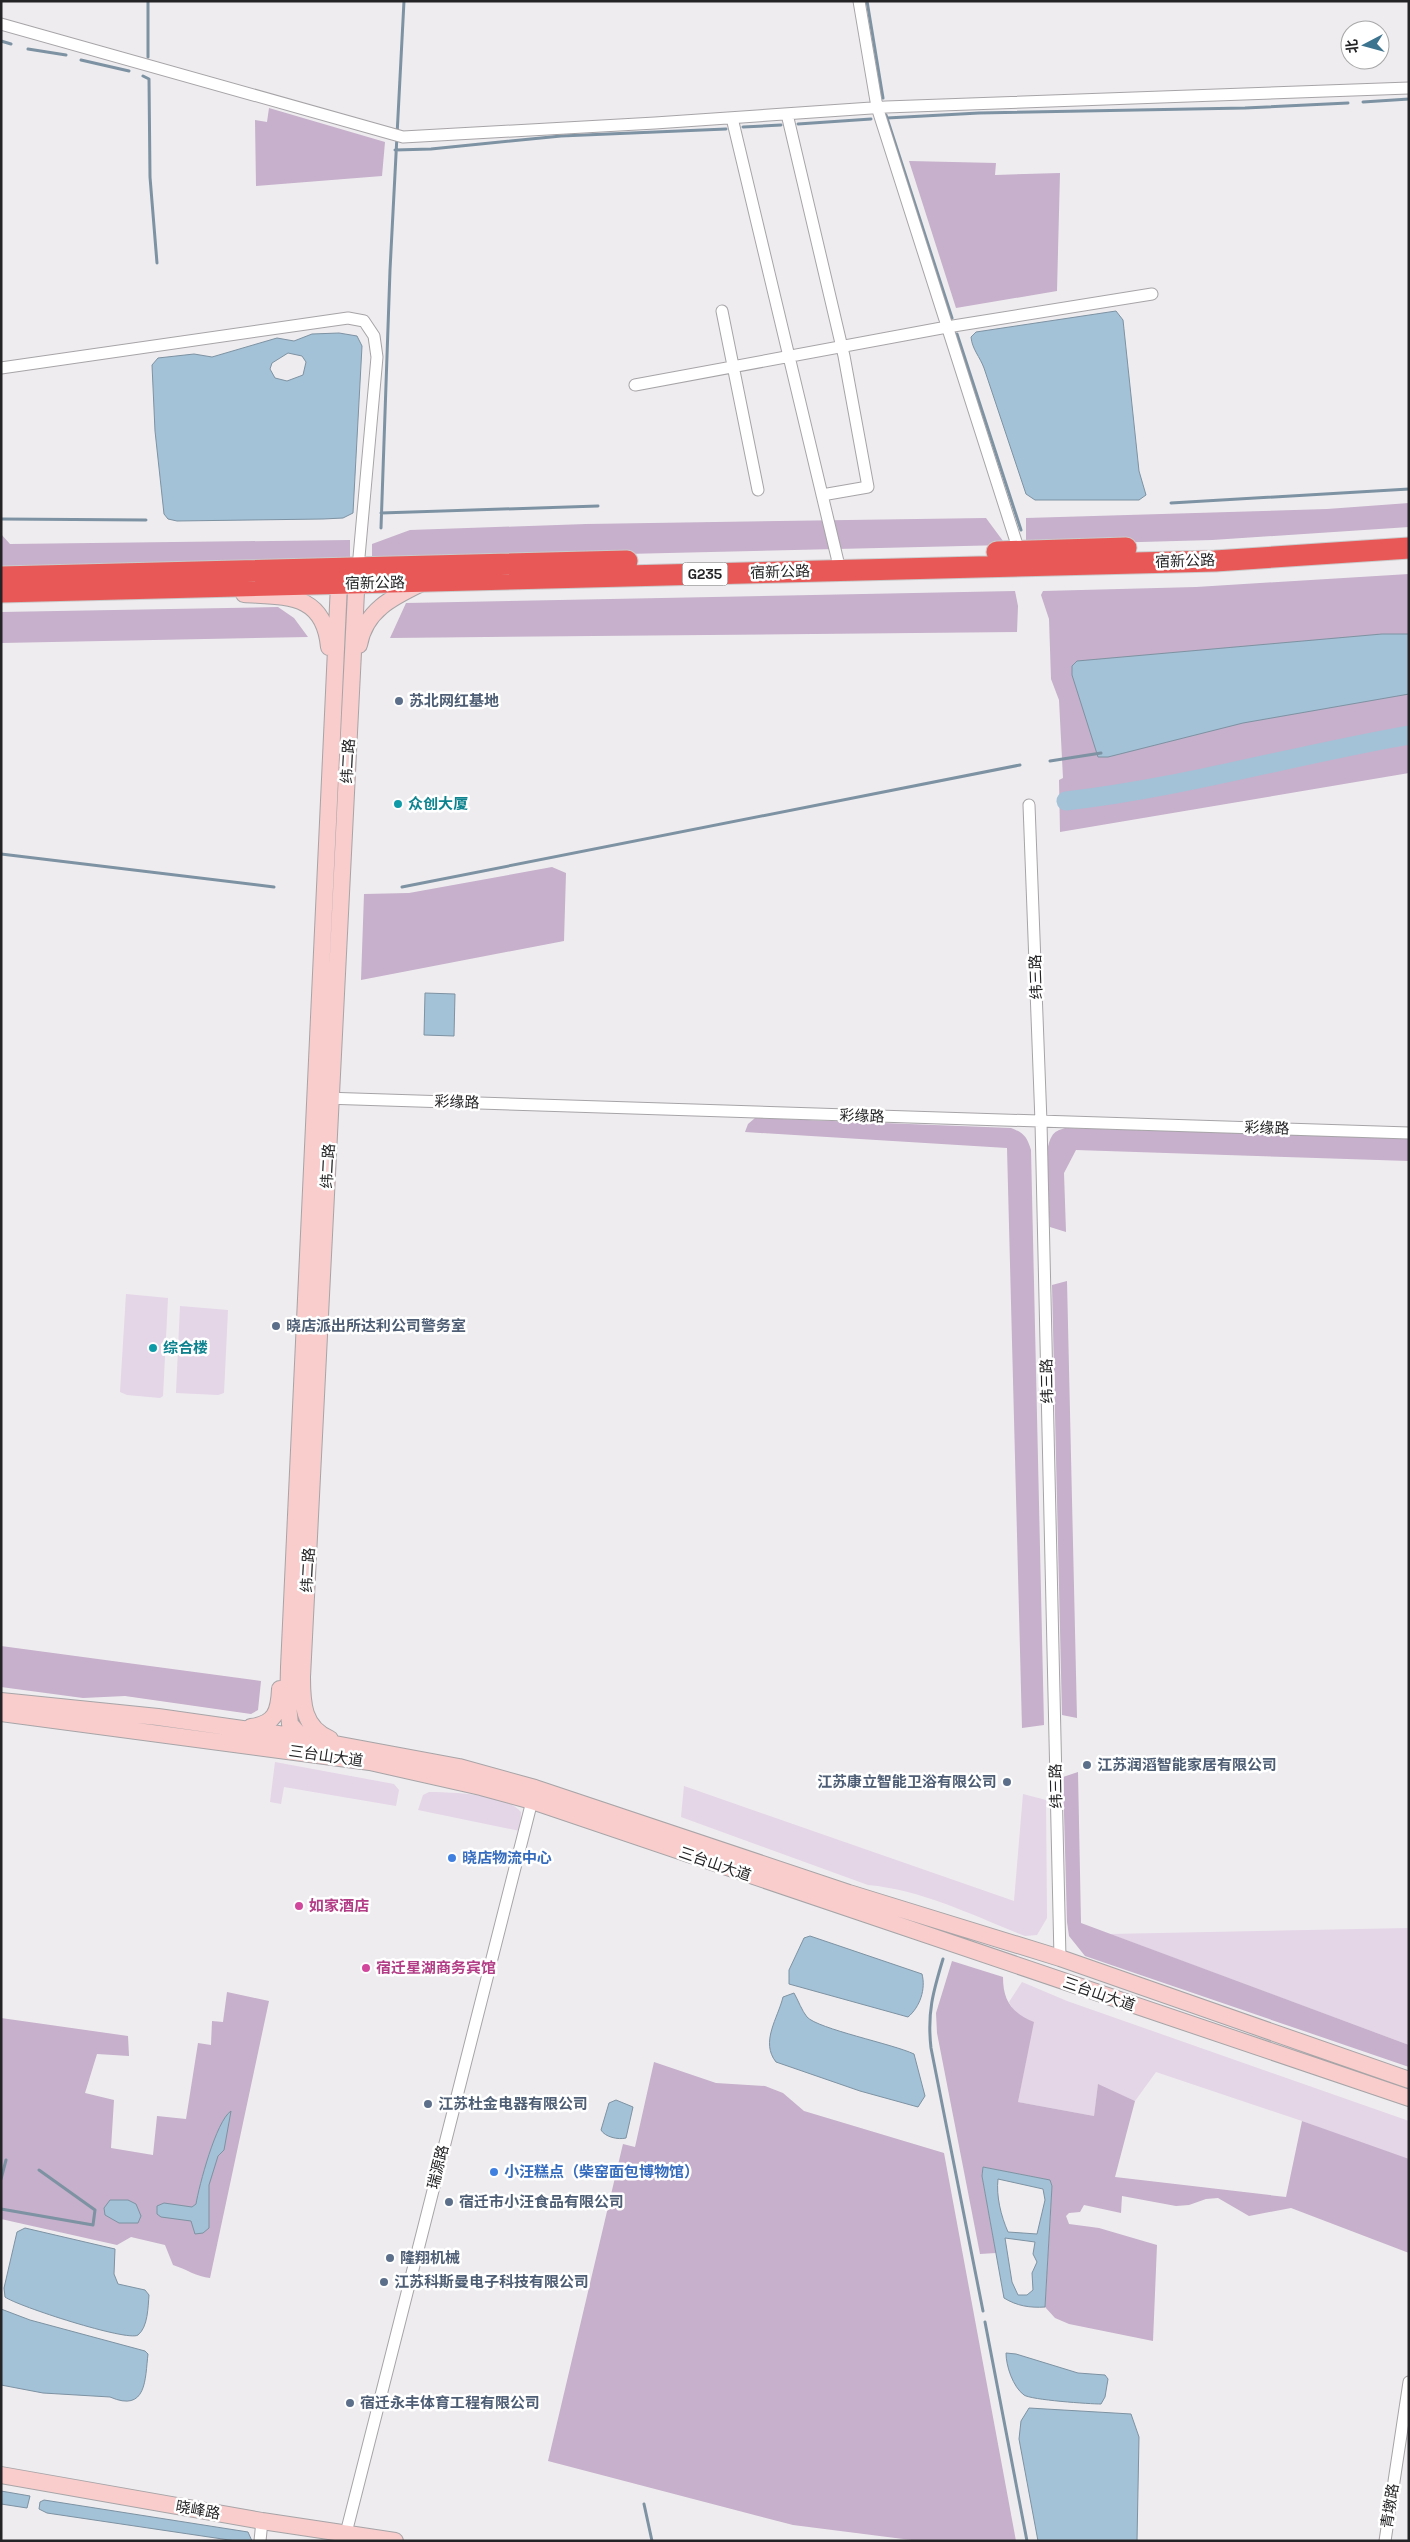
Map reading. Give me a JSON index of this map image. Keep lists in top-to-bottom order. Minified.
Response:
{"streets":{"highway":["宿新公路","G235"],"street":["纬二路","纬三路","彩缘路","三台山大道","瑞源路","青墩路","晓峰路"]},"crossings":[["宿新公路","纬二路"],["纬二路","彩缘路"],["纬二路","三台山大道"],["纬三路","彩缘路"],["纬三路","三台山大道"],["三台山大道","瑞源路"],["瑞源路","晓峰路"]],"places":["苏北网红基地","众创大厦","晓店派出所达利公司警务室","综合楼","江苏润滔智能家居有限公司","江苏康立智能卫浴有限公司","晓店物流中心","如家酒店","宿迁星湖商务宾馆","江苏杜金电器有限公司","小汪糕点（柴窑面包博物馆）","宿迁市小汪食品有限公司","隆翔机械","江苏科斯曼电子科技有限公司","宿迁永丰体育工程有限公司"],"north":"left"}
